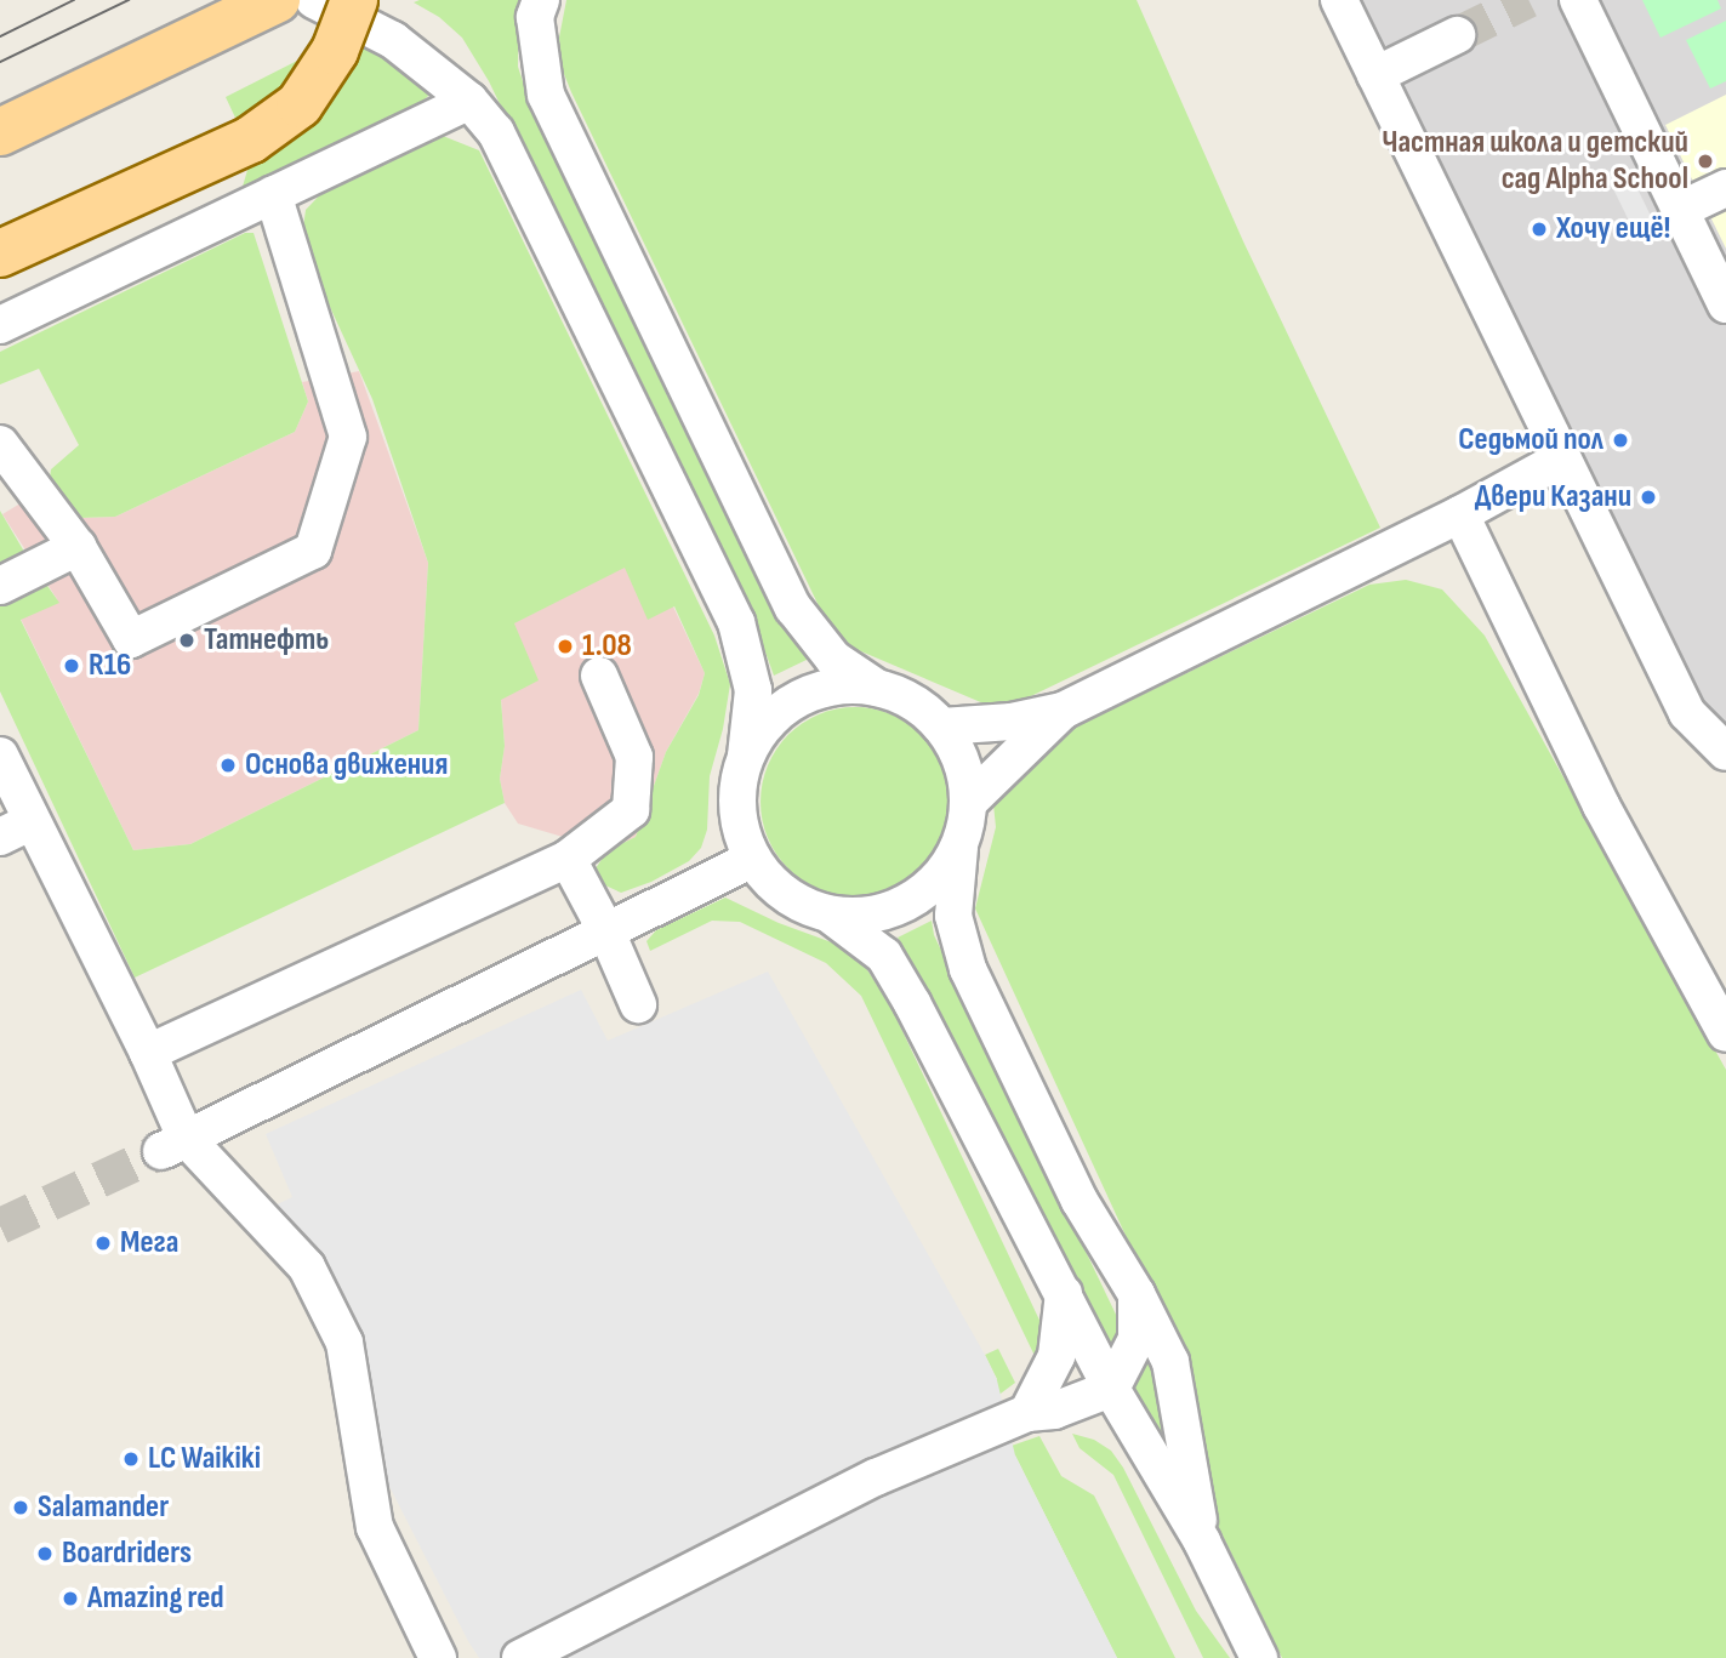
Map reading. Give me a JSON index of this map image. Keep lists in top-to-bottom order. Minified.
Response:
{"places":["Частная школа и детский сад Alpha School","Хочу ещё!","Седьмой пол","Двери Казани","Татнефть","1.08","R16","Основа движения","Мега","LC Waikiki","Salamander","Boardriders","Amazing red"]}
